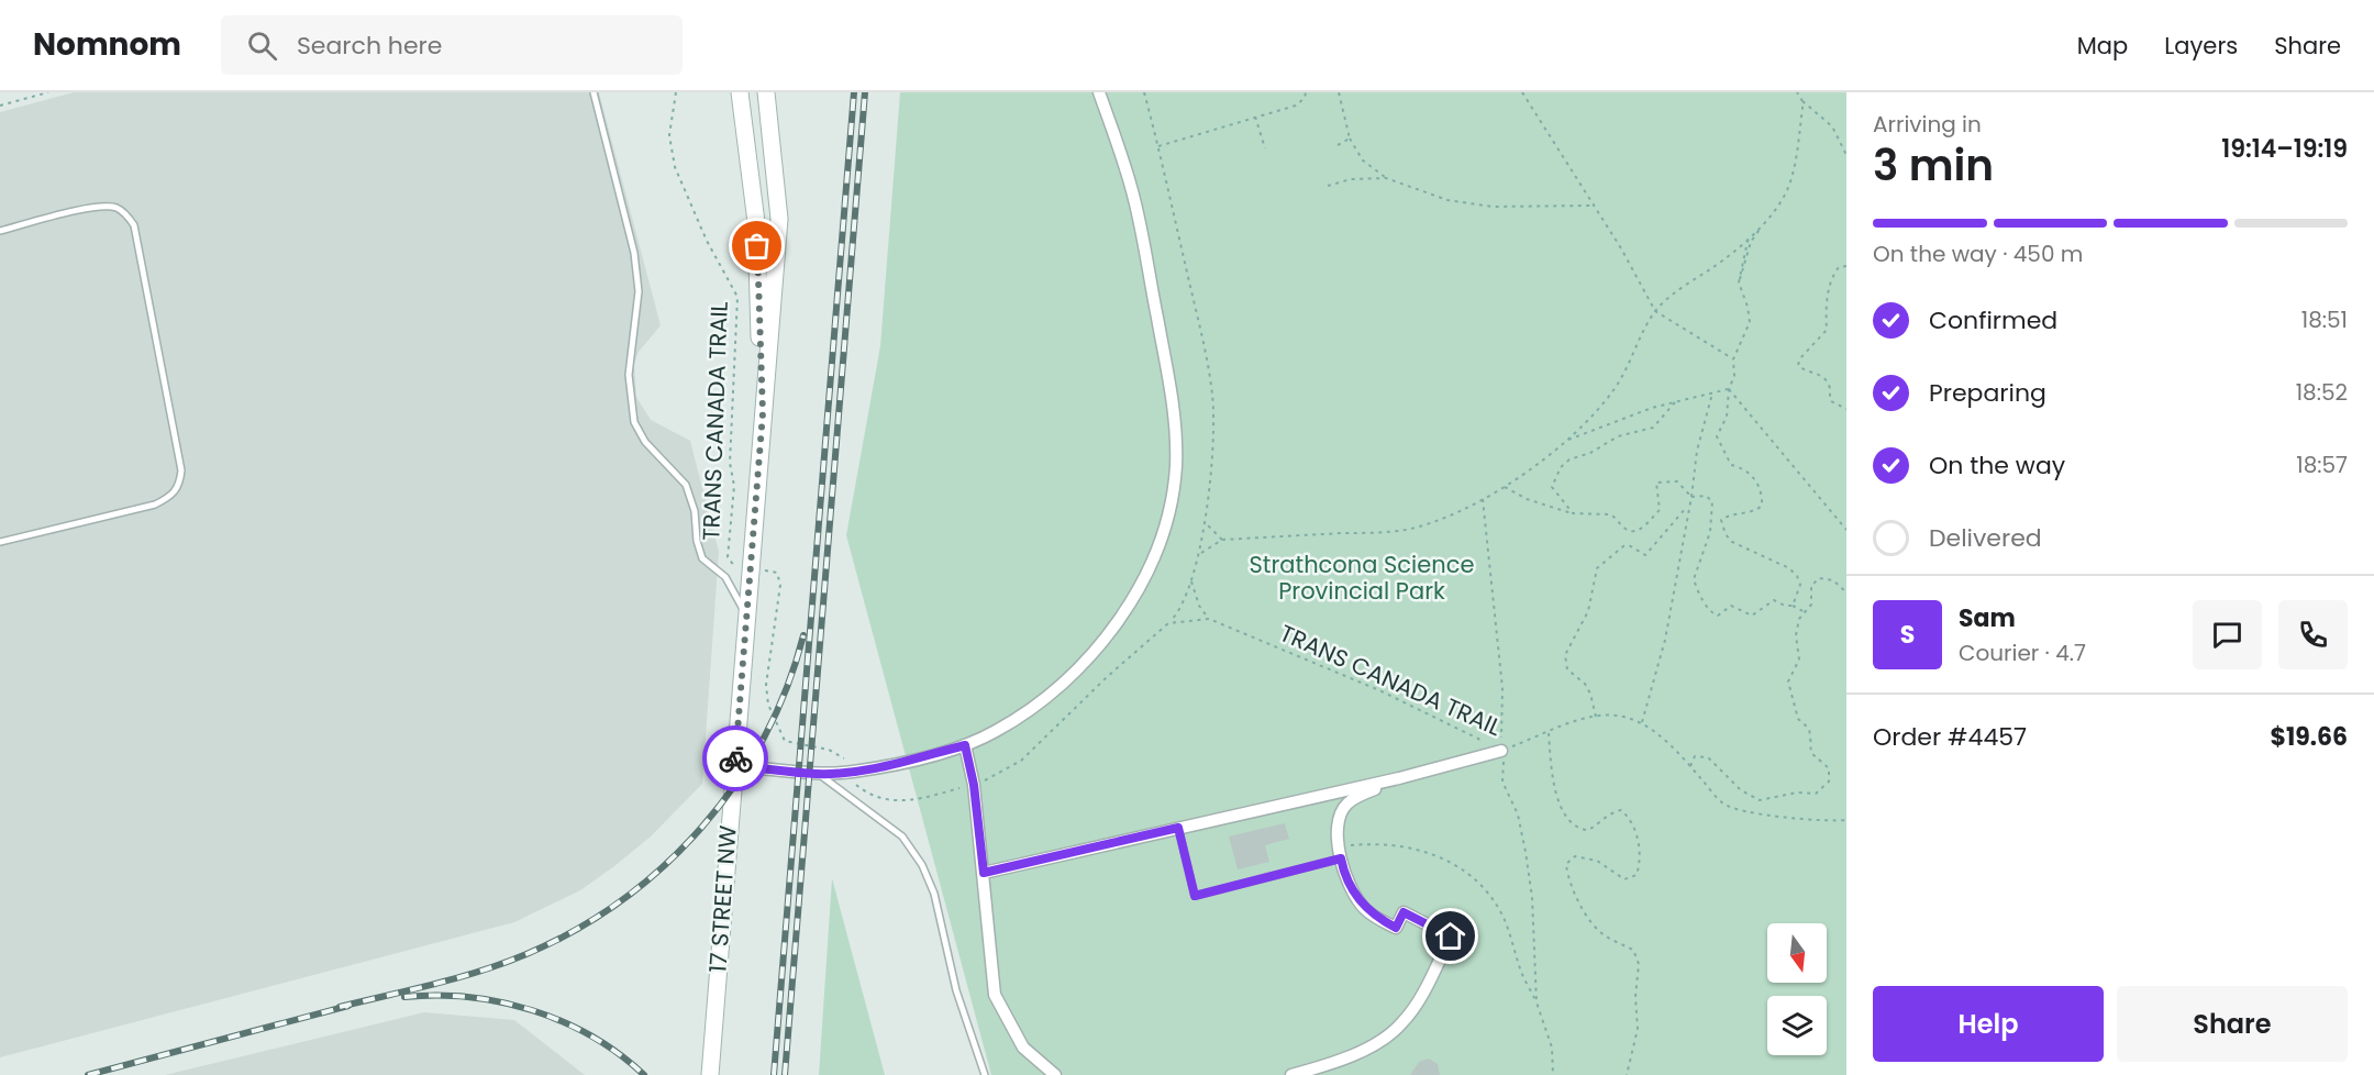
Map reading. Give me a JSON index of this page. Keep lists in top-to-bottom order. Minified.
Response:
{"streets":{"main road":["17 STREET NW"],"path":["TRANS CANADA TRAIL"]},"parks":["Strathcona Science Provincial Park"],"north":"bottom","page":{"header":"Nomnom","search":"Search here","nav":["Map","Layers","Share"],"heading":["3 min","Arriving in","19:14–19:19"],"panel":["Sam","Courier · 4.7","Order #4457","$19.66"],"bar":"On the way · 450 m","list":[["Confirmed","18:51"],["Preparing","18:52"],["On the way","18:57"],"Delivered"],"round":"S","buttons":["Help","Share"]}}
